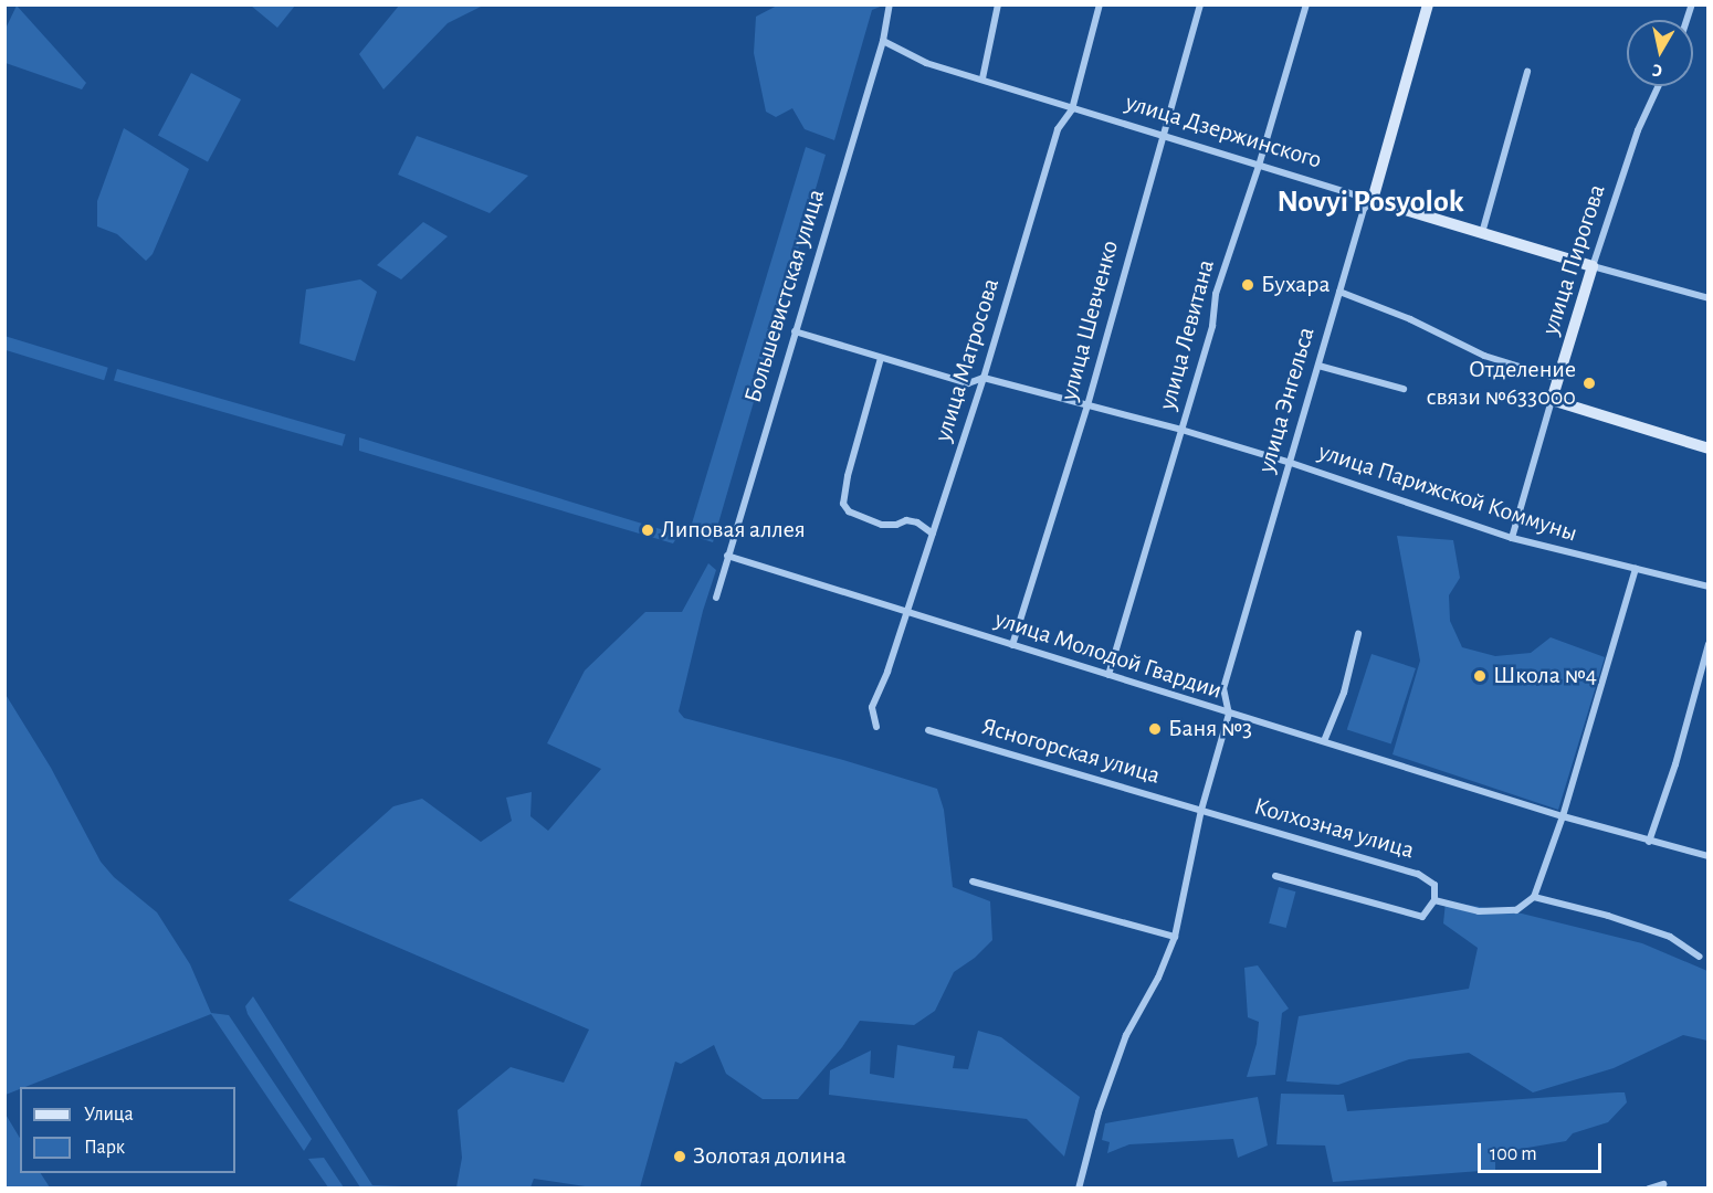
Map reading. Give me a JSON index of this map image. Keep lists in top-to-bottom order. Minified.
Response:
{"streets":{"street":["улица Дзержинского","улица Пирогова","Большевистская улица","улица Шевченко","улица Левитана","улица Матросова","улица Энгельса","улица Парижской Коммуны","улица Молодой Гвардии","Ясногорская улица","Колхозная улица"]},"crossings":[["улица Дзержинского","улица Пирогова"],["улица Дзержинского","Большевистская улица"],["улица Дзержинского","улица Шевченко"],["улица Дзержинского","улица Левитана"],["улица Дзержинского","улица Матросова"],["улица Дзержинского","улица Энгельса"],["улица Пирогова","улица Парижской Коммуны"],["Большевистская улица","улица Парижской Коммуны"],["Большевистская улица","улица Молодой Гвардии"],["улица Шевченко","улица Парижской Коммуны"],["улица Шевченко","улица Молодой Гвардии"],["улица Левитана","улица Парижской Коммуны"],["улица Левитана","улица Молодой Гвардии"],["улица Матросова","улица Парижской Коммуны"],["улица Матросова","улица Молодой Гвардии"],["улица Энгельса","улица Парижской Коммуны"],["улица Энгельса","улица Молодой Гвардии"],["улица Энгельса","Ясногорская улица"],["улица Энгельса","Колхозная улица"],["Ясногорская улица","Колхозная улица"]],"districts":["Novyi Posyolok"],"places":["Бухара","Отделение связи №633000","Липовая аллея","Школа №4","Баня №3","Золотая долина"],"legend":["Улица","Парк"],"scale_bar":"100 m","north":"bottom"}
